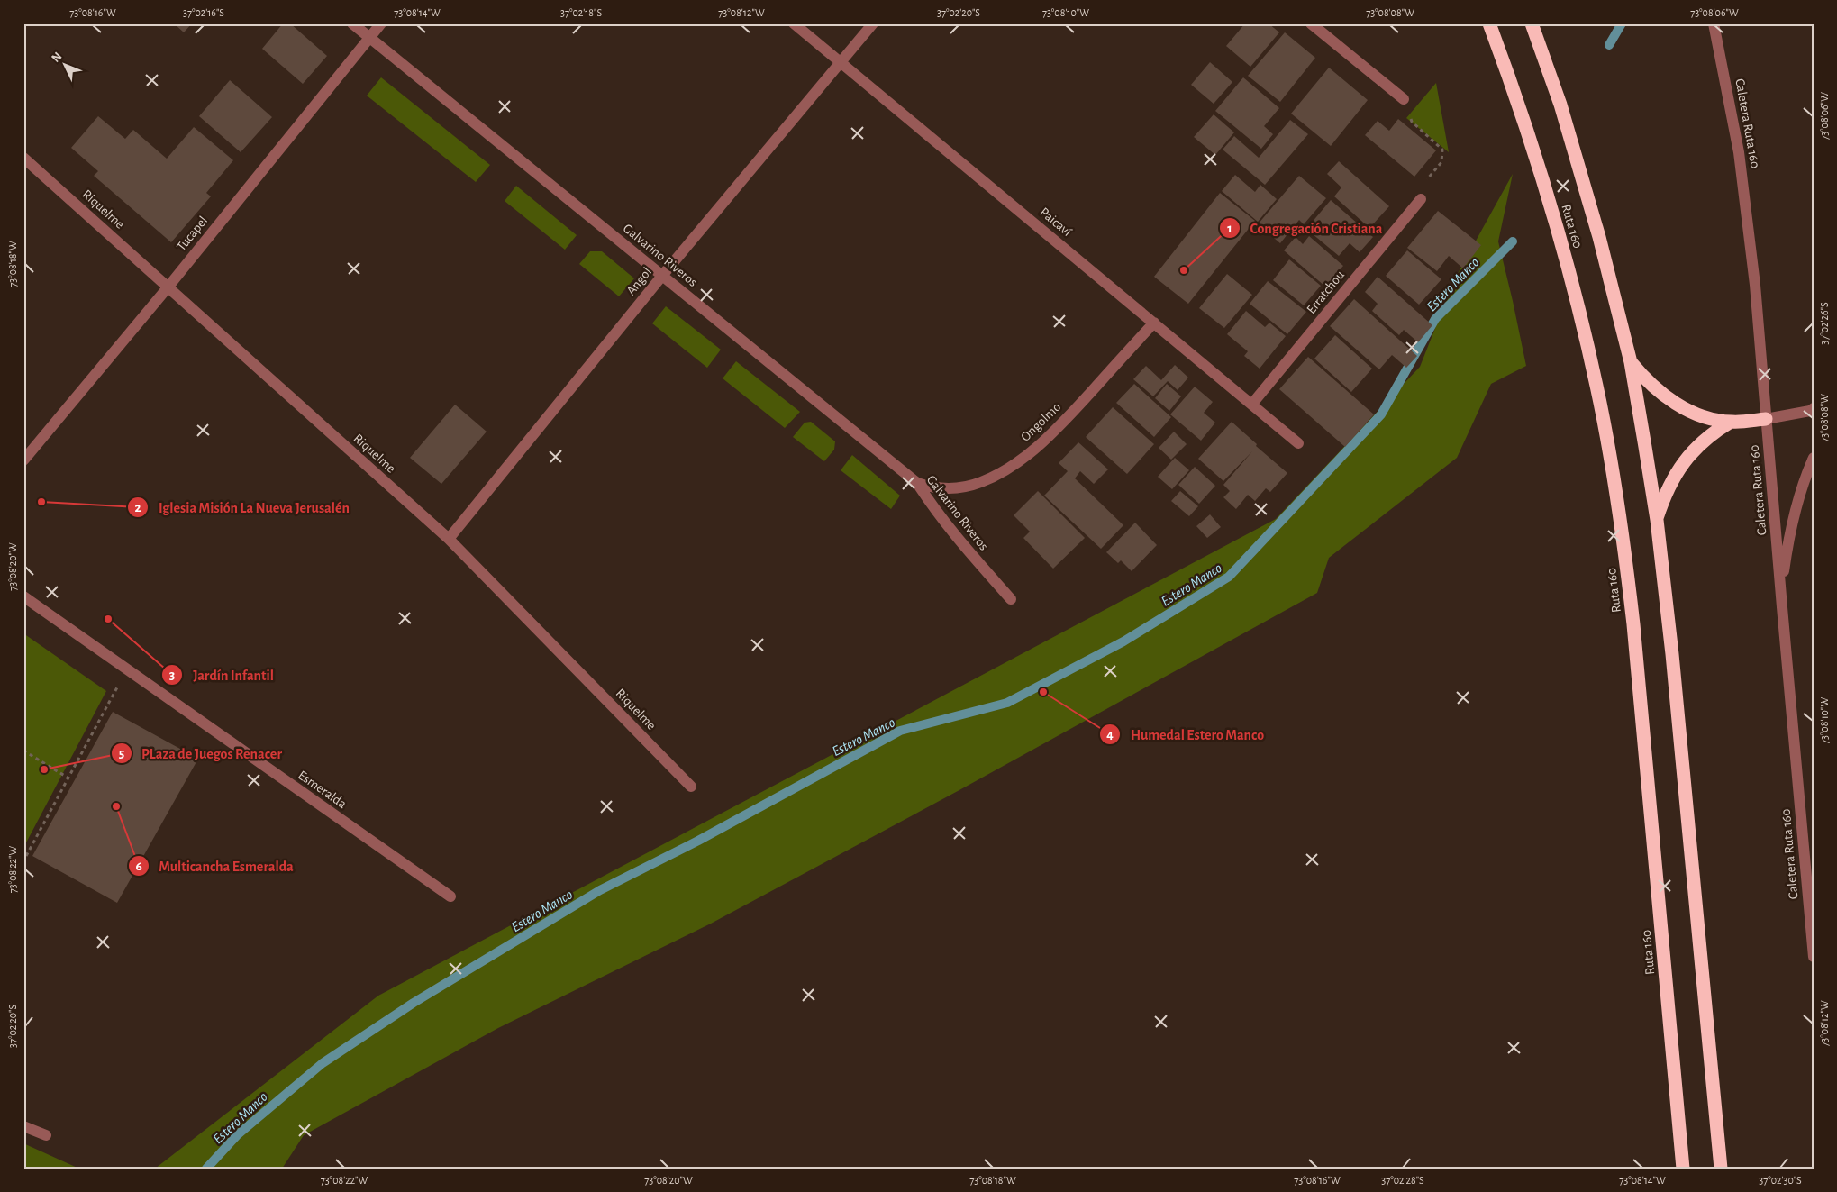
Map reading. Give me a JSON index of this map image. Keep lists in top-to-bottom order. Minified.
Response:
{"streets":{"highway":["Ruta 160"],"street":["Caletera Ruta 160","Riquelme","Paicaví","Tucapel","Galvarino Riveros","Angol","Erratchou","Ongolmo","Esmeralda"]},"crossings":[["Riquelme","Tucapel"],["Riquelme","Angol"],["Paicaví","Angol"],["Paicaví","Erratchou"],["Paicaví","Ongolmo"],["Tucapel","Galvarino Riveros"],["Galvarino Riveros","Angol"],["Galvarino Riveros","Ongolmo"]],"water":["Estero Manco"],"places":["Congregación Cristiana","Iglesia Misión La Nueva Jerusalén","Jardín Infantil","Humedal Estero Manco","PLaza de Juegos Renacer","Multicancha Esmeralda"],"north":"top left","coordinates":["73°08'16\"W","37°02'16\"S","73°08'14\"W","37°02'18\"S","73°08'12\"W","37°02'20\"S","73°08'10\"W","73°08'08\"W","73°08'06\"W","73°08'18\"W","37°02'26\"S","73°08'20\"W","73°08'22\"W","37°02'28\"S","37°02'30\"S"]}
